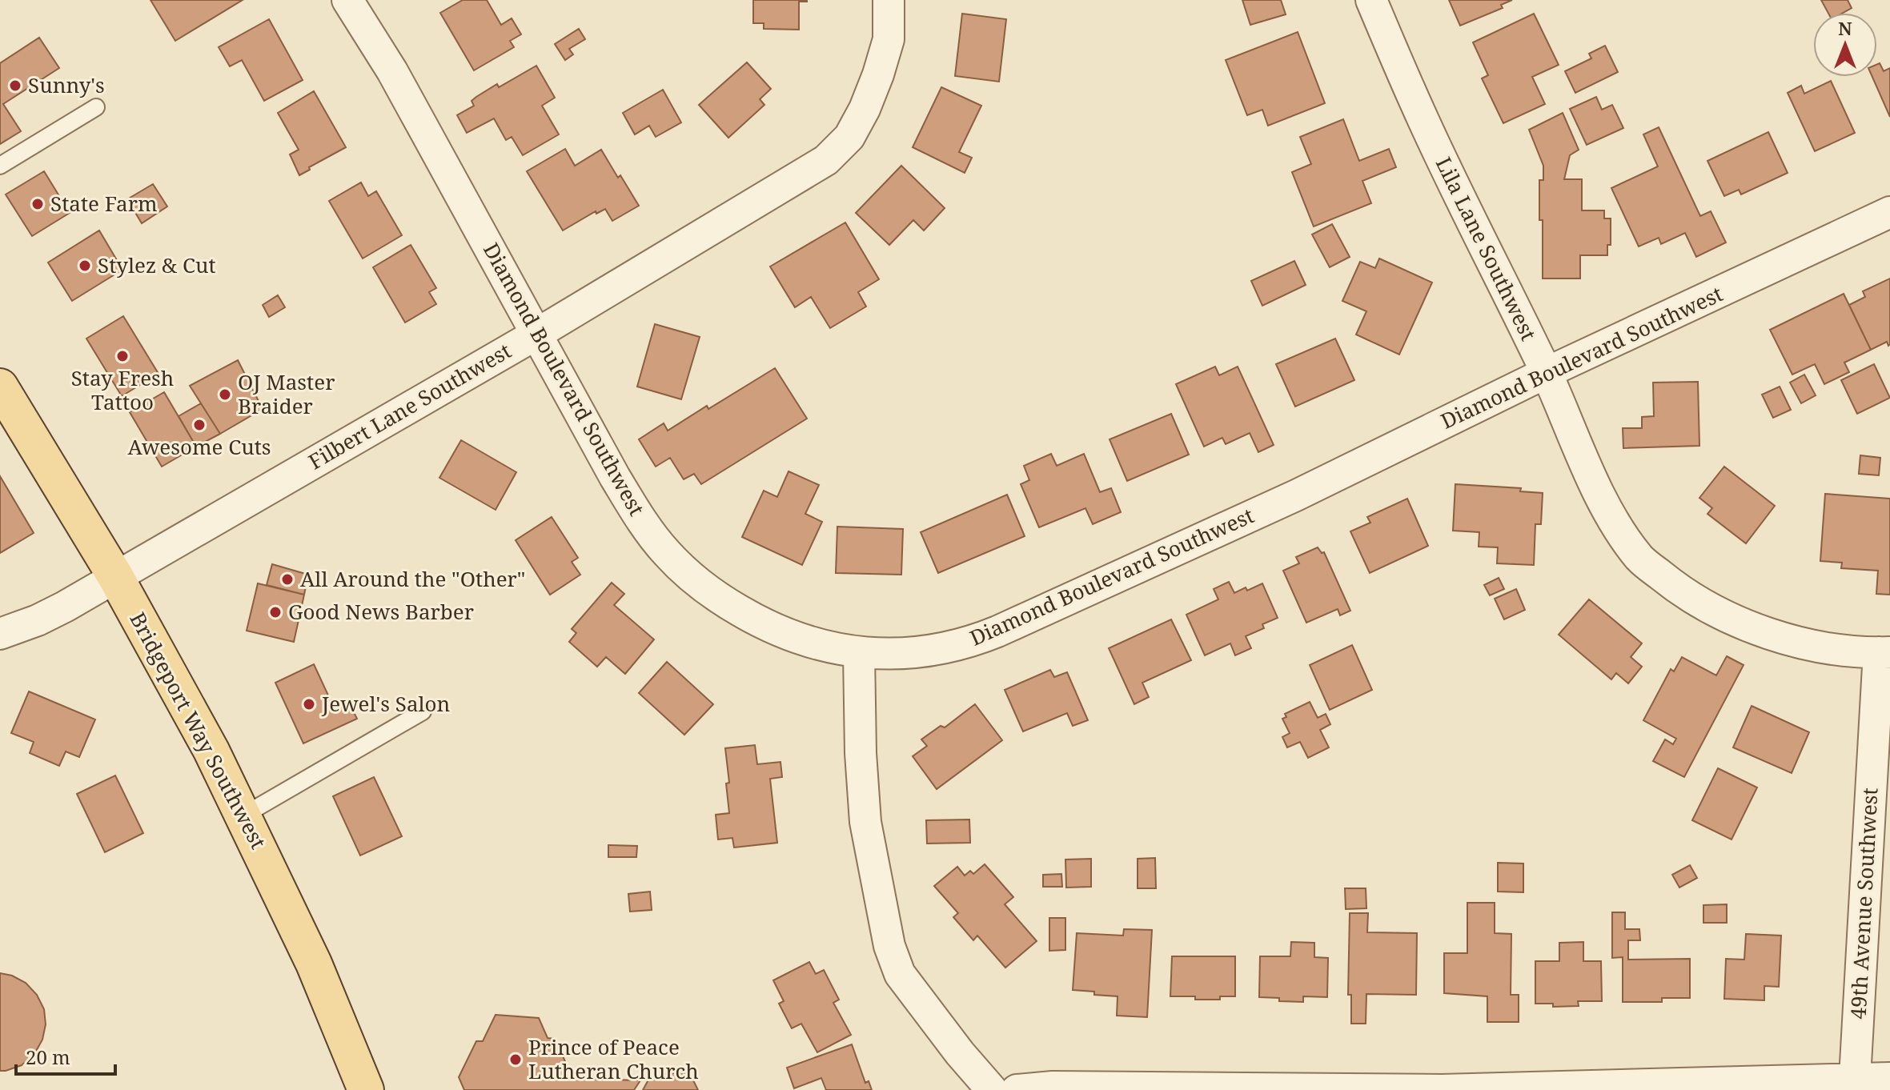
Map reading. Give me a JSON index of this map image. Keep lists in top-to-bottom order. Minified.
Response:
{"streets":{"main road":["Bridgeport Way Southwest"],"street":["Lila Lane Southwest","Diamond Boulevard Southwest","Filbert Lane Southwest","49th Avenue Southwest"]},"crossings":[["Lila Lane Southwest","Diamond Boulevard Southwest"],["Lila Lane Southwest","49th Avenue Southwest"],["Diamond Boulevard Southwest","Filbert Lane Southwest"],["Filbert Lane Southwest","Bridgeport Way Southwest"]],"places":["Sunny's","State Farm","Stylez & Cut","Stay Fresh Tattoo","OJ Master Braider","Awesome Cuts","All Around the \"Other\"","Good News Barber","Jewel's Salon","Prince of Peace Lutheran Church"],"scale_bar":"20 m","north":"top"}
